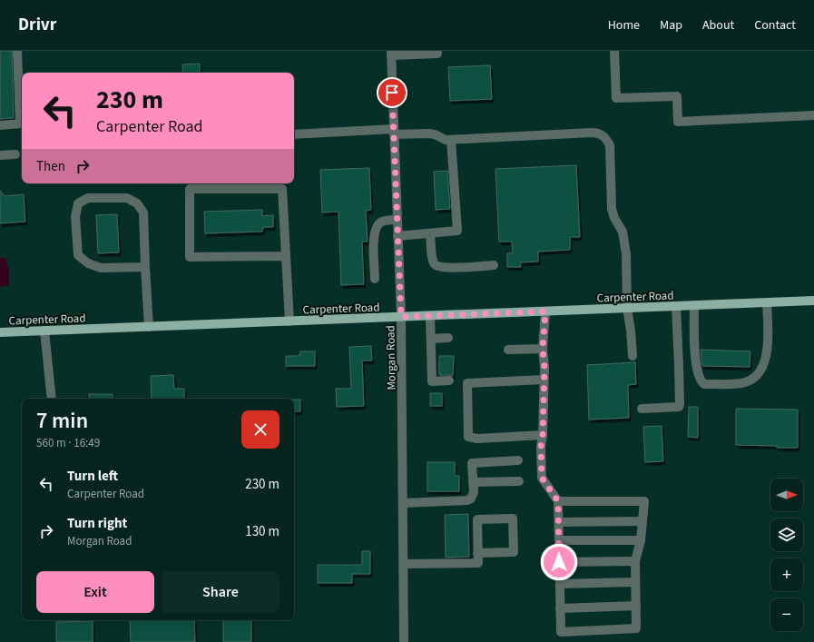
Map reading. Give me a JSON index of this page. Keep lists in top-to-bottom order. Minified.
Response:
{"streets":{"main road":["Carpenter Road"],"street":["Morgan Road"]},"crossings":[["Carpenter Road","Morgan Road"]],"north":"right","page":{"header":"Drivr","nav":["Home","Map","About","Contact"],"turn":["230 m","Carpenter Road"],"then":"Then","heading":["7 min","560 m · 16:49"],"list":[{"name":"Turn left","note":"Carpenter Road","value":"230 m"},{"name":"Turn right","note":"Morgan Road","value":"130 m"}],"map_buttons":["+","−"],"buttons":["Exit","Share"]}}
